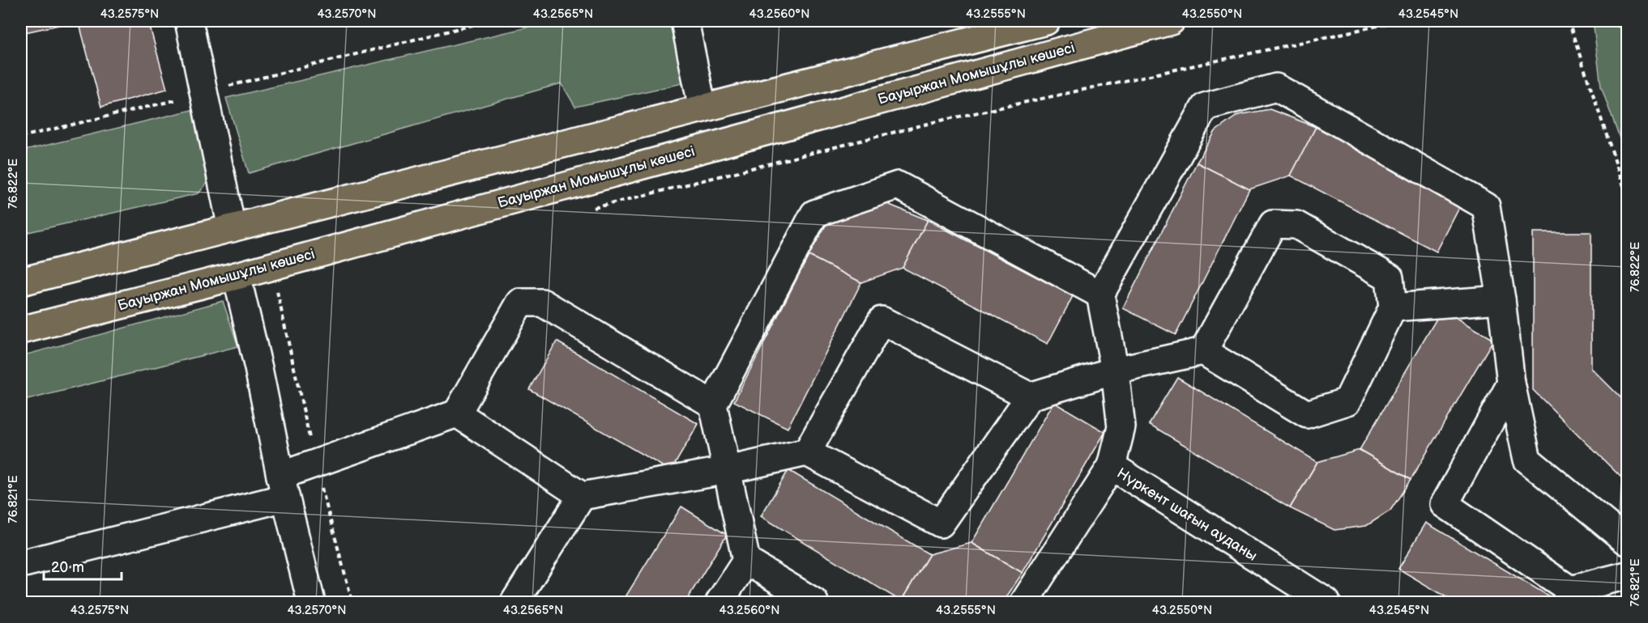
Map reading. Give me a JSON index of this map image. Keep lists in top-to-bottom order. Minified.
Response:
{"streets":{"main road":["Бауыржан Момышұлы көшесі"],"street":["Нүркент шағын ауданы"]},"scale_bar":"20 m","coordinates":["43.2575°N","43.2570°N","43.2565°N","43.2560°N","43.2555°N","43.2550°N","43.2545°N","76.822°E","76.821°E"]}
